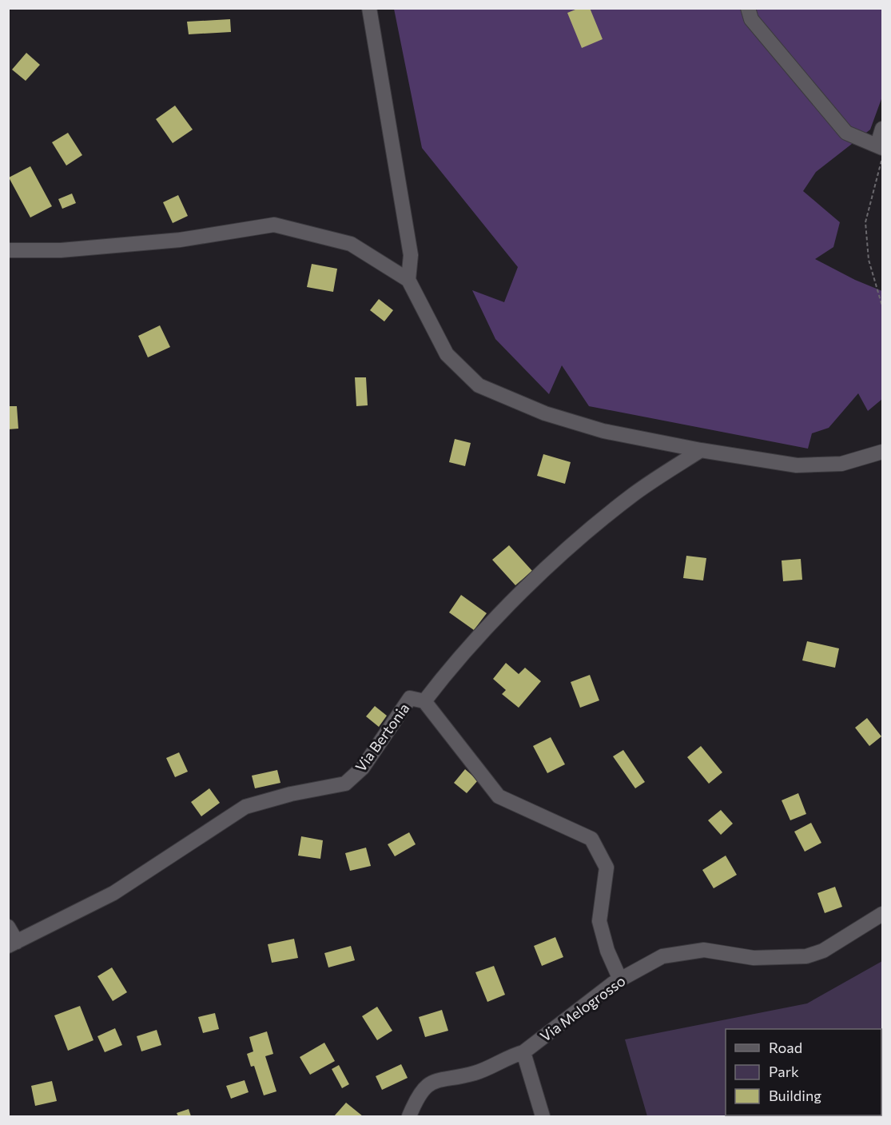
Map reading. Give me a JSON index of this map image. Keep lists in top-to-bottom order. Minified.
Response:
{"streets":{"street":["Via Bertonia","Via Melogrosso"]},"legend":["Road","Park","Building"]}
